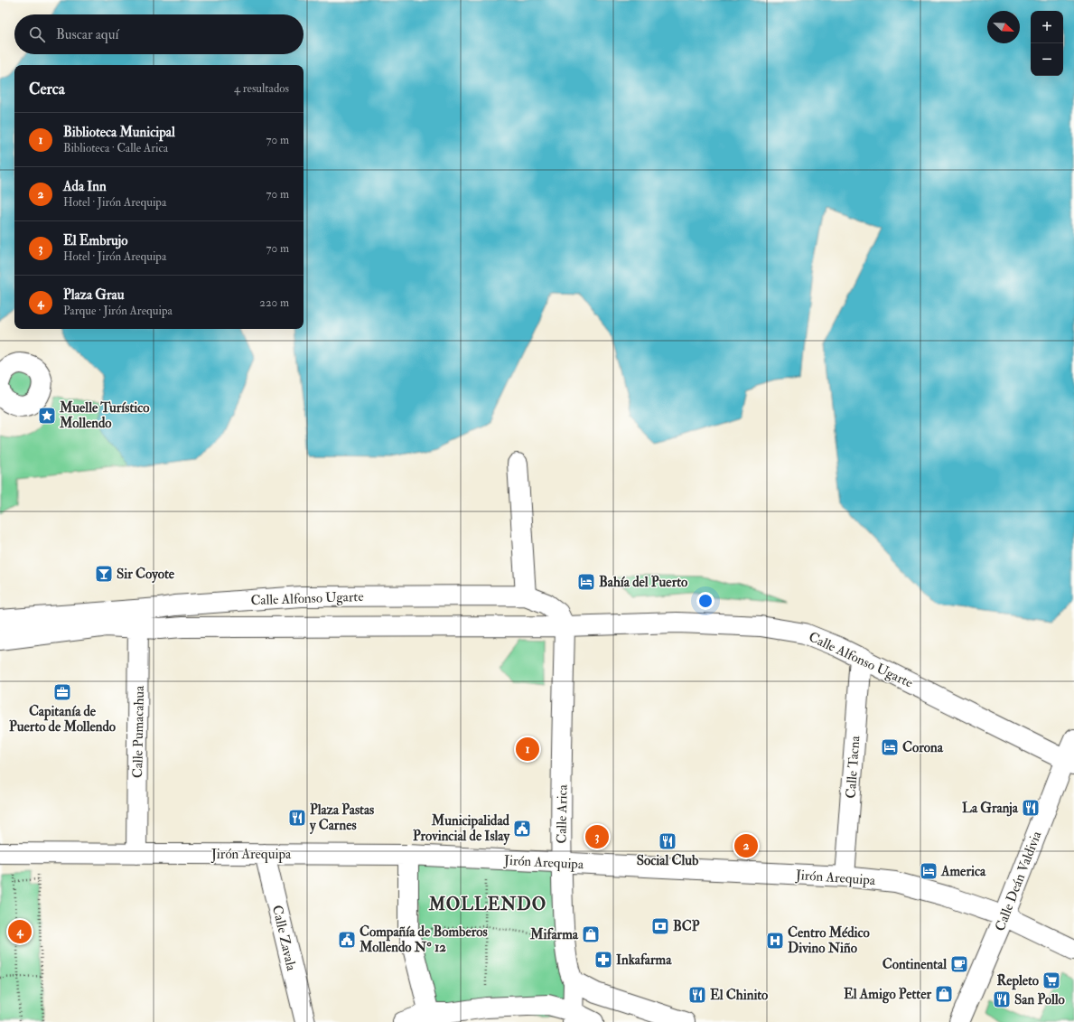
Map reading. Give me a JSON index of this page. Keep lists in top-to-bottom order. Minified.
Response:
{"streets":{"street":["Calle Alfonso Ugarte","Calle Pumacahua","Calle Tacna","Calle Arica","Jirón Arequipa","Calle Deán Valdivia","Calle Zavala"]},"crossings":[["Calle Alfonso Ugarte","Calle Pumacahua"],["Calle Alfonso Ugarte","Calle Tacna"],["Calle Alfonso Ugarte","Calle Arica"],["Calle Alfonso Ugarte","Calle Deán Valdivia"],["Calle Pumacahua","Jirón Arequipa"],["Calle Tacna","Jirón Arequipa"],["Calle Arica","Jirón Arequipa"],["Jirón Arequipa","Calle Deán Valdivia"],["Jirón Arequipa","Calle Zavala"]],"districts":["MOLLENDO"],"places":{"place":["Muelle Turístico Mollendo"],"bar":["Sir Coyote"],"hotel":["Bahía del Puerto","Corona","America"],"office":["Capitanía de Puerto de Mollendo"],"restaurant":["La Granja","Plaza Pastas y Carnes","Social Club","El Chinito","San Pollo"],"public building":["Municipalidad Provincial de Islay","Compañía de Bomberos Mollendo Nº 12"],"bank":["BCP"],"shop":["Mifarma","El Amigo Petter"],"hospital":["Centro Médico Divino Niño"],"pharmacy":["Inkafarma"],"cafe":["Continental"],"supermarket":["Repleto"]},"north":"bottom right","page":{"map_buttons":["+","−"],"search":"Buscar aquí","heading":["Cerca","4 resultados"],"list":[{"mark":"1","name":"Biblioteca Municipal","note":"Biblioteca · Calle Arica","value":"70 m"},{"mark":"2","name":"Ada Inn","note":"Hotel · Jirón Arequipa","value":"70 m"},{"mark":"3","name":"El Embrujo","note":"Hotel · Jirón Arequipa","value":"70 m"},{"mark":"4","name":"Plaza Grau","note":"Parque · Jirón Arequipa","value":"220 m"}],"pins":["1","3","2","4"]}}
